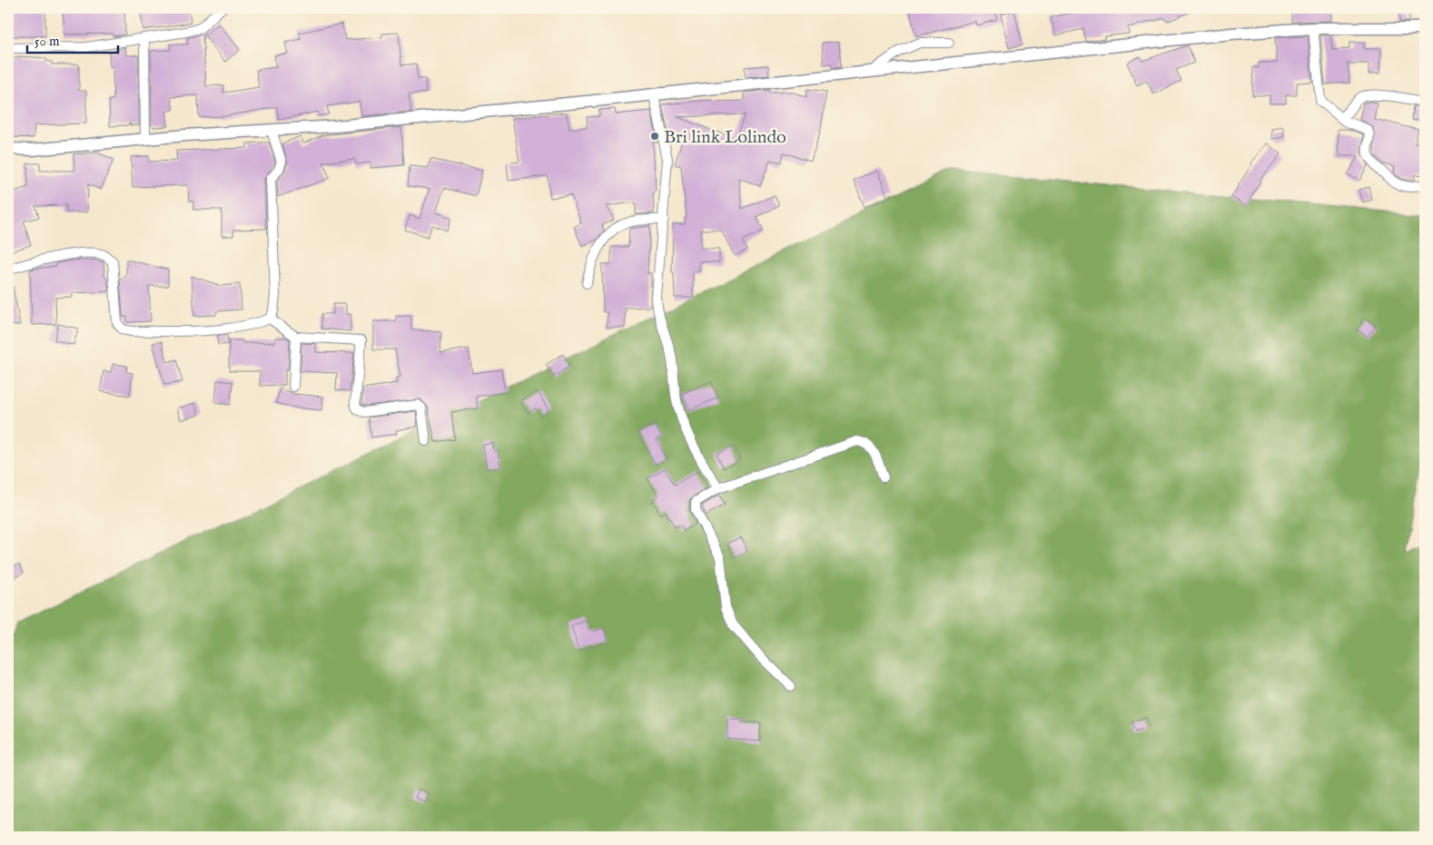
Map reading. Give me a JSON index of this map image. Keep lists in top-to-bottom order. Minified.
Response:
{"places":["Bri link Lolindo"],"scale_bar":"50 m"}
